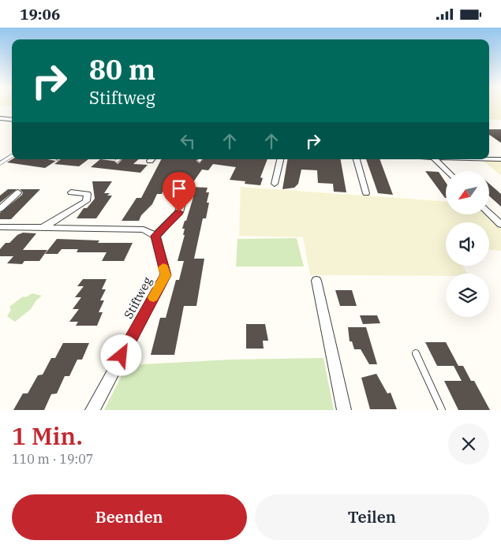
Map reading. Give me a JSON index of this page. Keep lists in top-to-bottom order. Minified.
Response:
{"streets":{"street":["Stiftweg"]},"north":"bottom left","page":{"status":"19:06","turn":["80 m","Stiftweg"],"heading":["1 Min.","110 m · 19:07"],"buttons":["Beenden","Teilen"]}}
